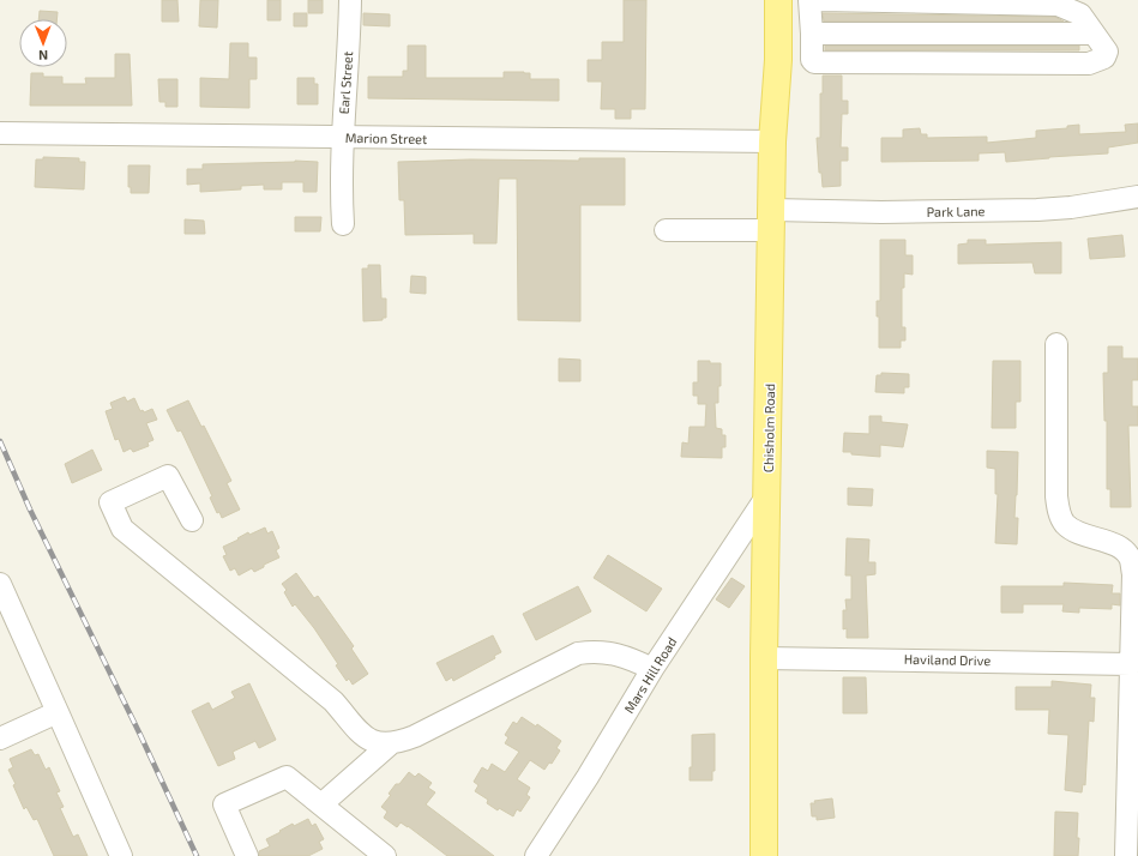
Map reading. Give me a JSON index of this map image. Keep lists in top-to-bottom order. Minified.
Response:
{"streets":{"main road":["Chisholm Road"],"street":["Earl Street","Marion Street","Park Lane","Haviland Drive","Mars Hill Road"]},"crossings":[["Earl Street","Marion Street"],["Marion Street","Chisholm Road"],["Park Lane","Chisholm Road"],["Chisholm Road","Haviland Drive"],["Chisholm Road","Mars Hill Road"]],"north":"bottom"}
